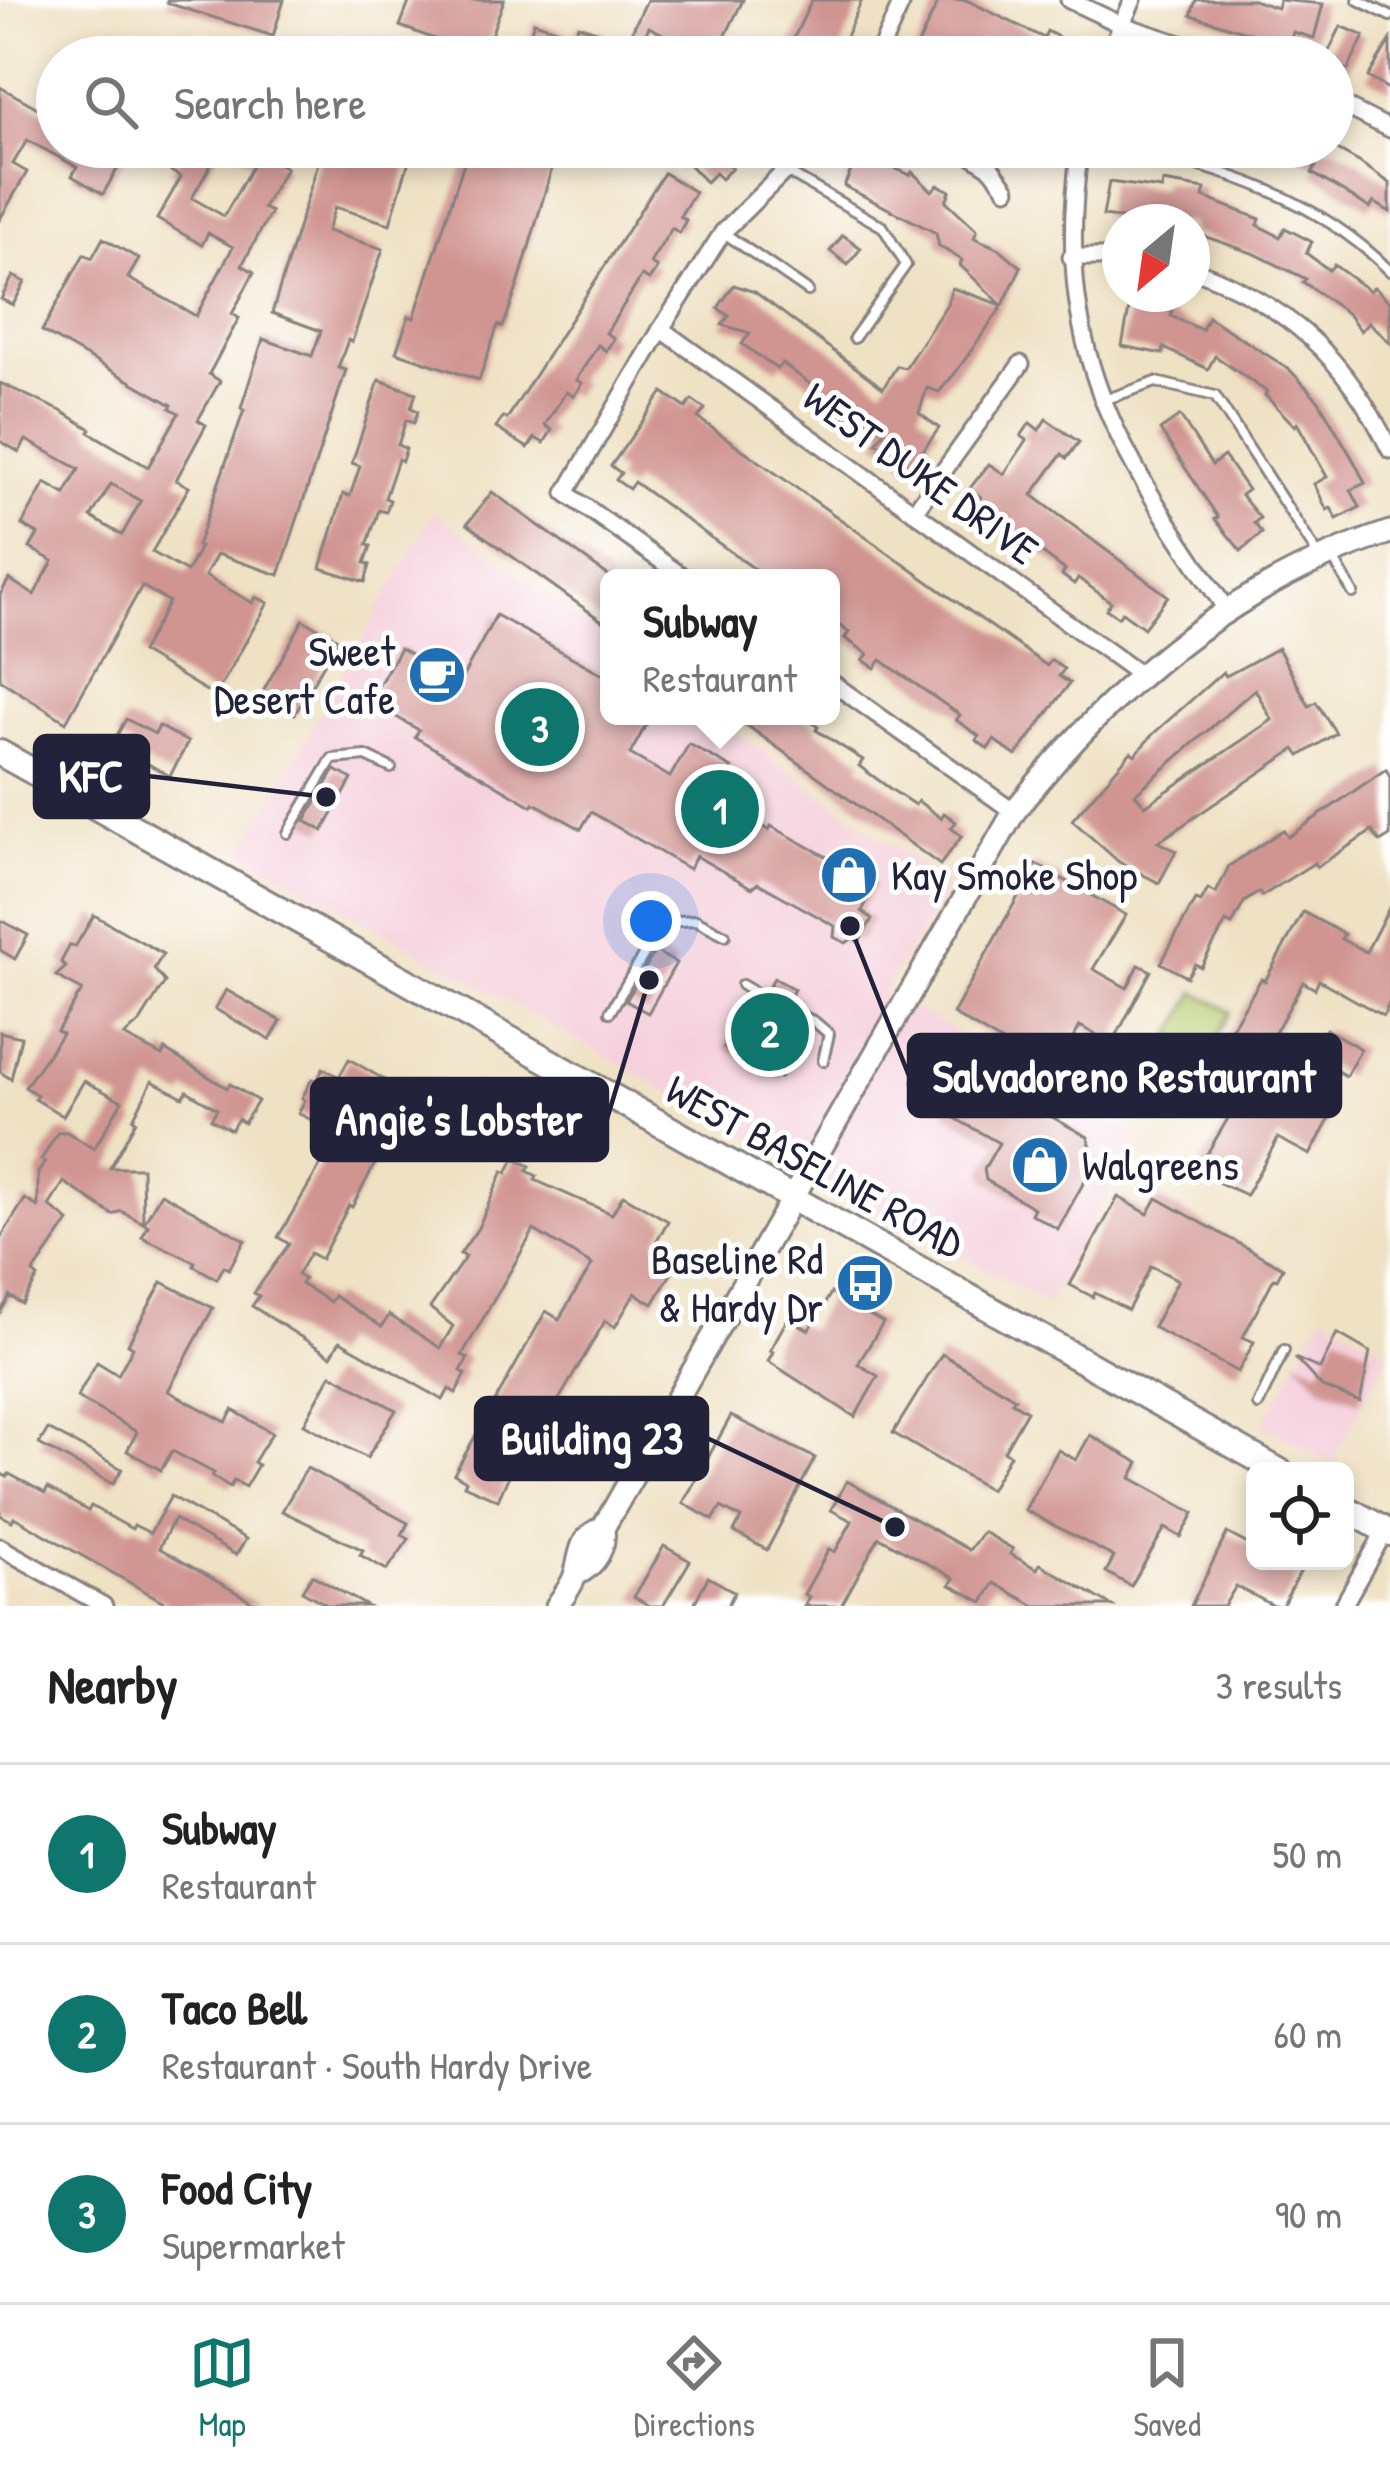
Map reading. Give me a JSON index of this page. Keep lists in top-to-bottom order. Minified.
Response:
{"streets":{"main road":["WEST BASELINE ROAD"],"street":["WEST DUKE DRIVE"]},"places":{"cafe":["Sweet Desert Cafe"],"other":["KFC","Salvadoreno Restaurant","Angie's Lobster","Building 23"],"shop":["Kay Smoke Shop","Walgreens"],"bus stop":["Baseline Rd & Hardy Dr"]},"north":"bottom left","page":{"search":"Search here","popup":["Subway","Restaurant"],"pins":["3","1","2"],"heading":["Nearby","3 results"],"list":[{"mark":"1","name":"Subway","note":"Restaurant","value":"50 m"},{"mark":"2","name":"Taco Bell","note":"Restaurant · South Hardy Drive","value":"60 m"},{"mark":"3","name":"Food City","note":"Supermarket","value":"90 m"}],"nav":["Map","Directions","Saved"]}}
